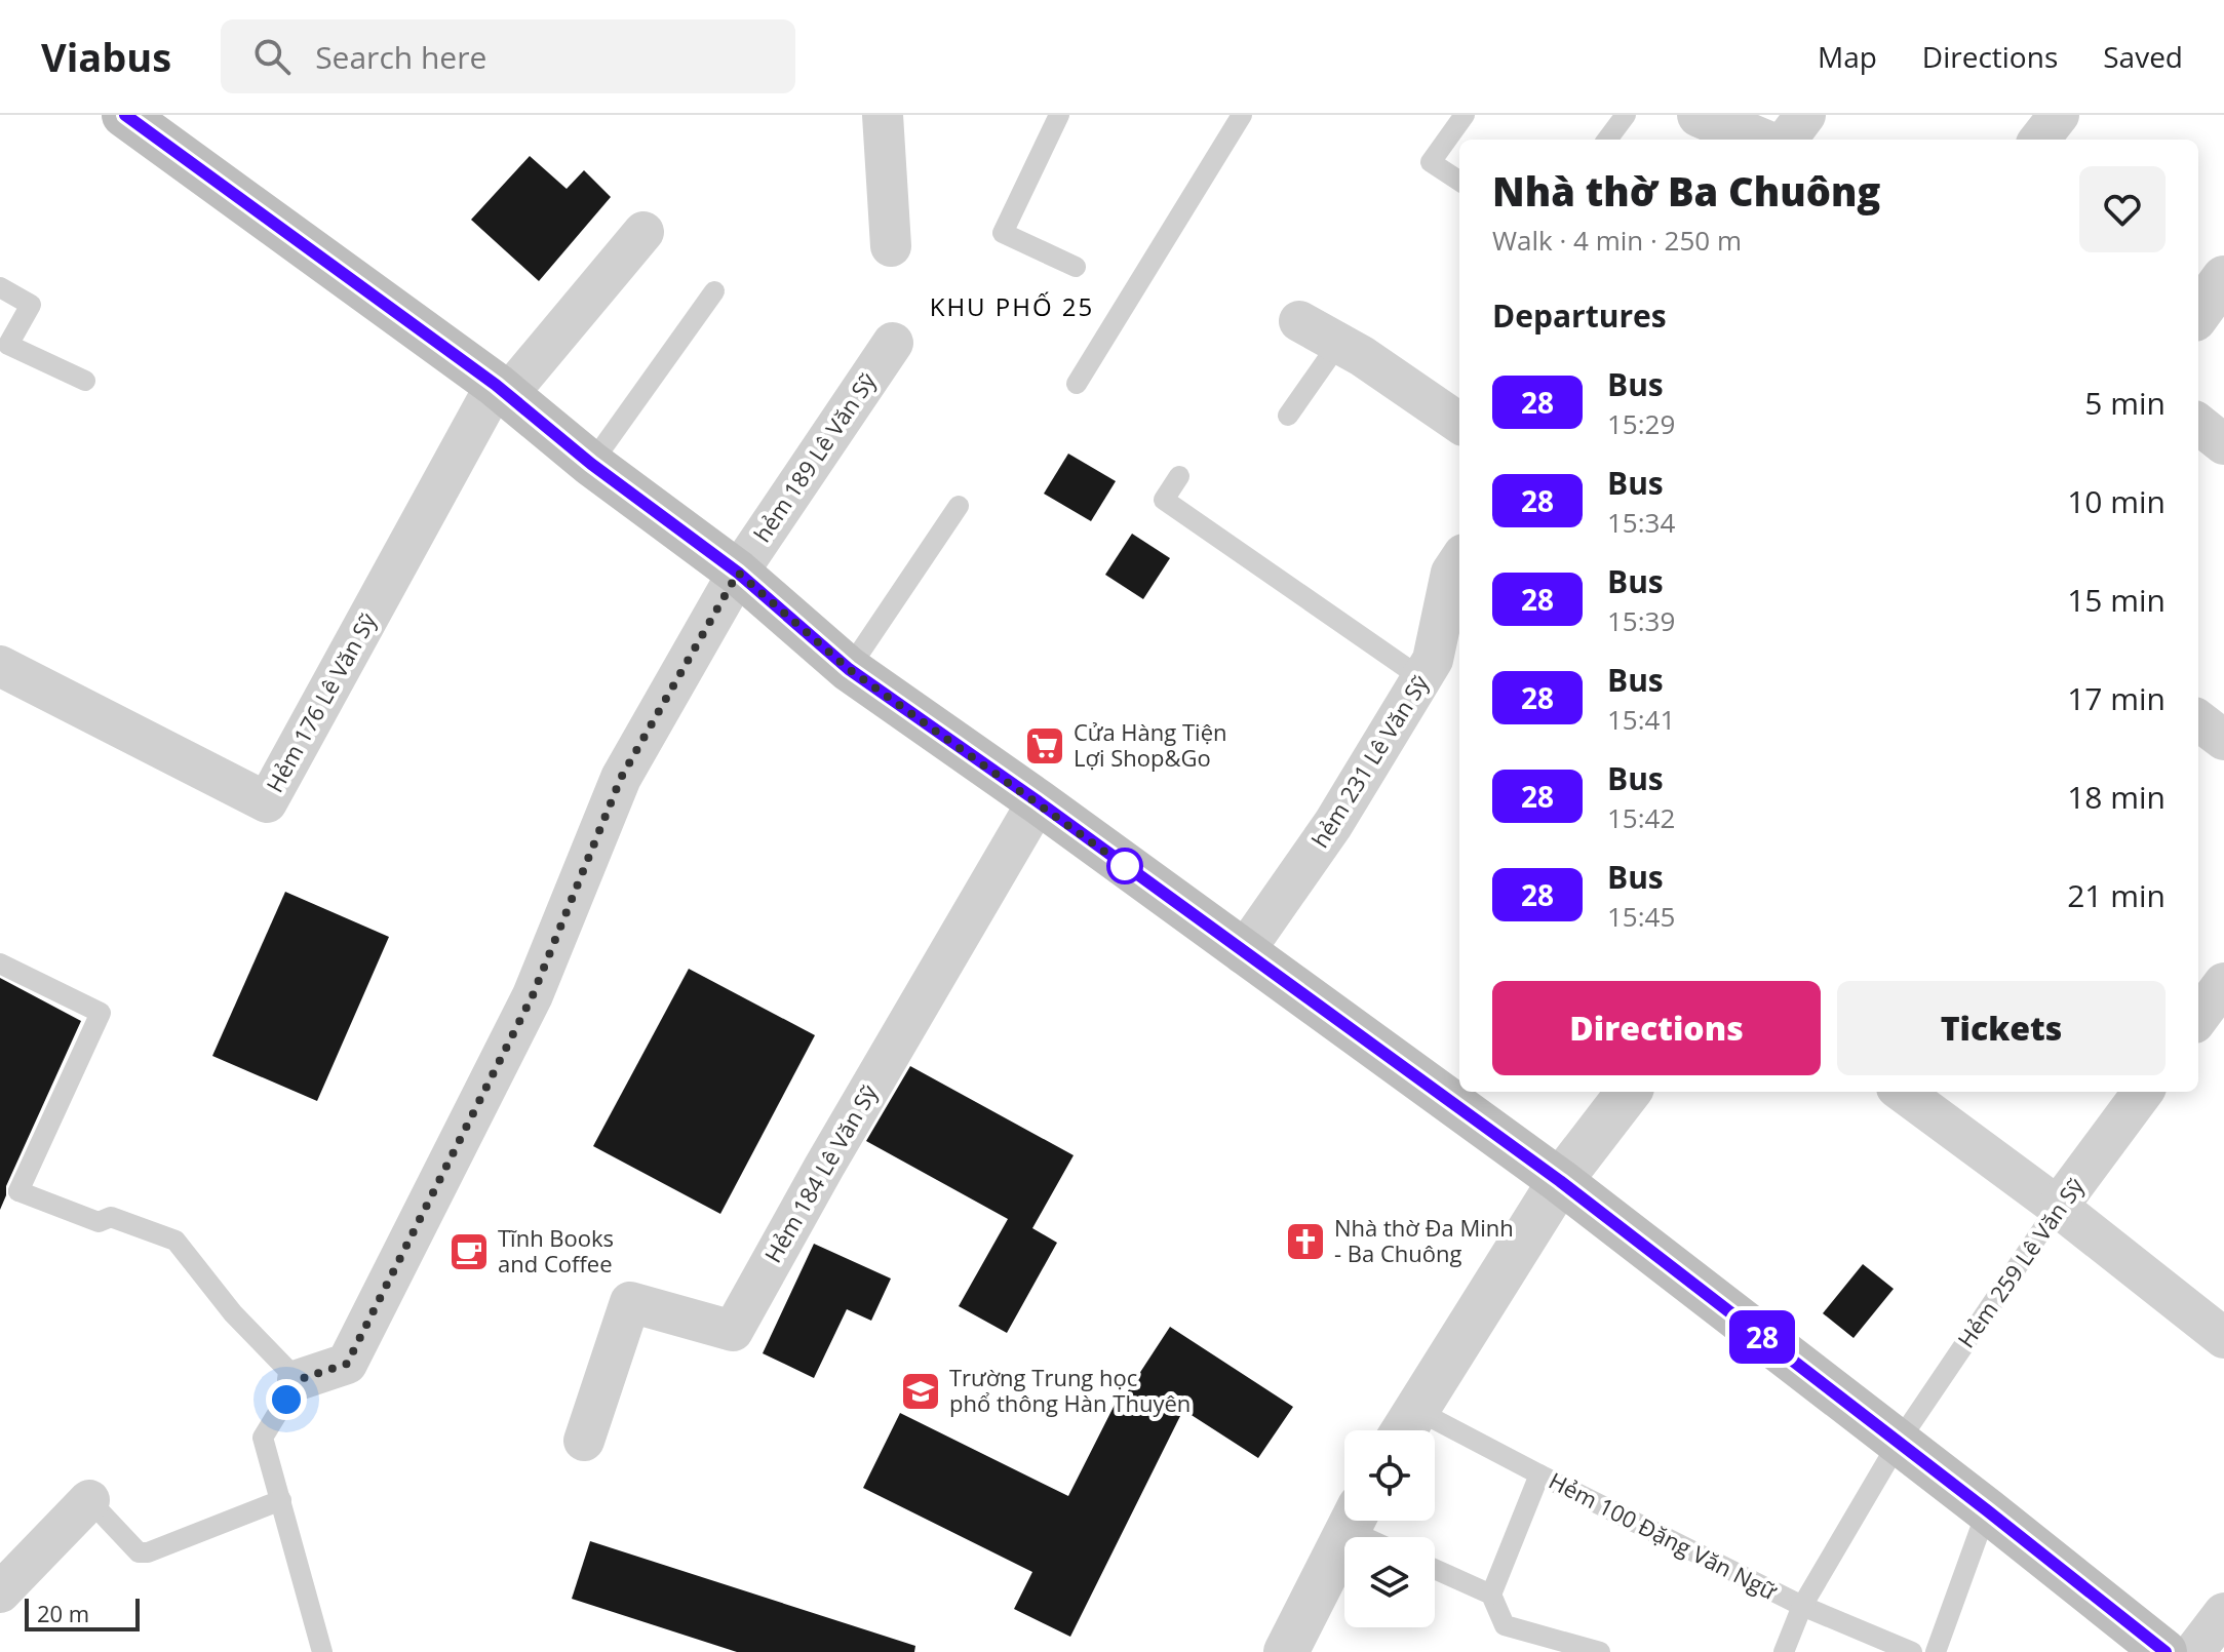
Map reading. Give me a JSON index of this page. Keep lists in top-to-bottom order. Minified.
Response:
{"streets":{"street":["hẻm 189 Lê Văn Sỹ","Hẻm 176 Lê Văn Sỹ","hẻm 231 Lê Văn Sỹ","Hẻm 184 Lê Văn Sỹ","Hẻm 259 Lê Văn Sỹ"],"lane":["Hẻm 100 Đặng Văn Ngữ"]},"crossings":[["Hẻm 259 Lê Văn Sỹ","Hẻm 100 Đặng Văn Ngữ"]],"districts":["KHU PHỐ 25"],"places":{"supermarket":["Cửa Hàng Tiện Lợi Shop&Go"],"church":["Nhà thờ Đa Minh - Ba Chuông"],"cafe":["Tĩnh Books and Coffee"],"school or university":["Trường Trung học phổ thông Hàn Thuyên"]},"lines":["bus line 28"],"scale_bar":"20 m","page":{"header":"Viabus","search":"Search here","nav":["Map","Directions","Saved"],"on_map":"28","heading":[["Nhà thờ Ba Chuông","Walk · 4 min · 250 m"],"Departures"],"list":[{"mark":"28","name":"Bus","note":"15:29","value":"5 min"},{"mark":"28","name":"Bus","note":"15:34","value":"10 min"},{"mark":"28","name":"Bus","note":"15:39","value":"15 min"},{"mark":"28","name":"Bus","note":"15:41","value":"17 min"},{"mark":"28","name":"Bus","note":"15:42","value":"18 min"},{"mark":"28","name":"Bus","note":"15:45","value":"21 min"}],"buttons":["Directions","Tickets"],"scale":"20 m"}}
